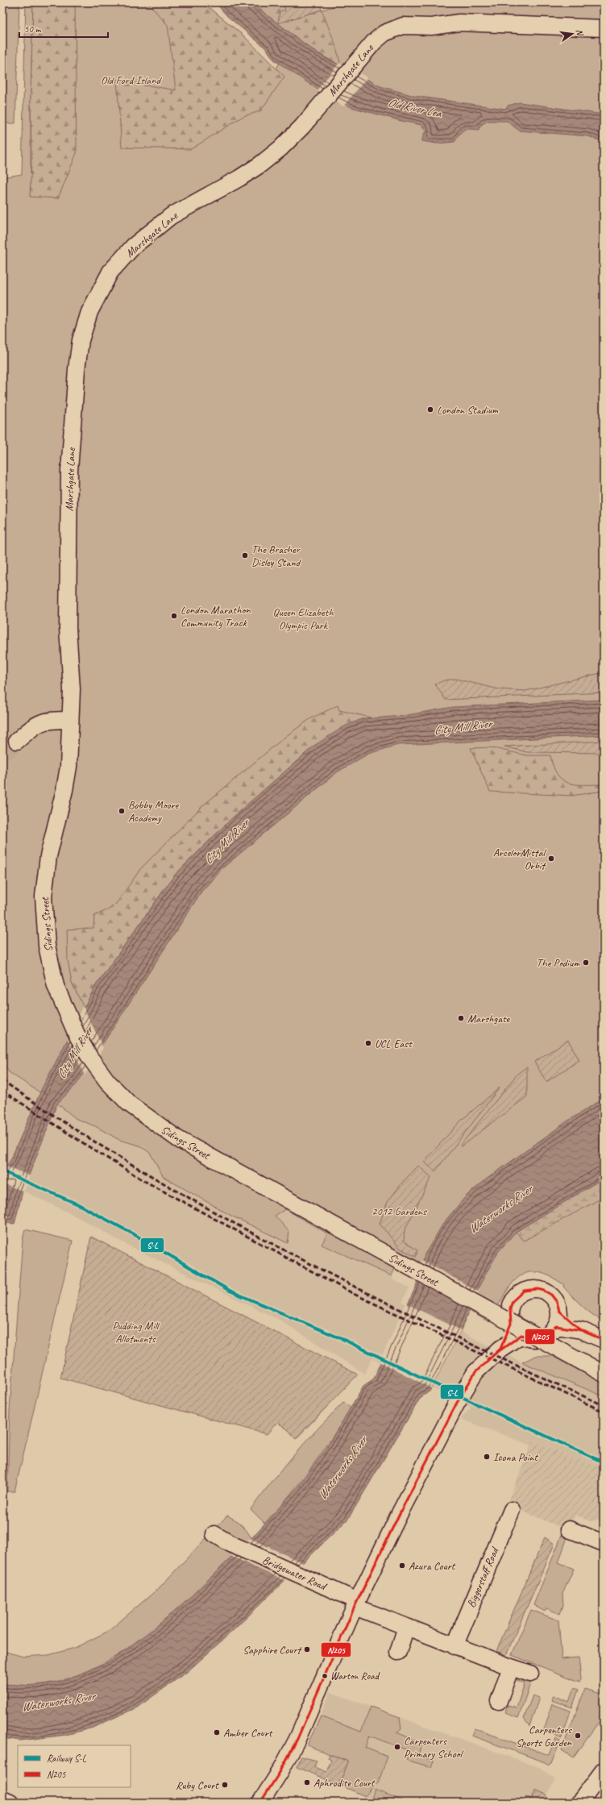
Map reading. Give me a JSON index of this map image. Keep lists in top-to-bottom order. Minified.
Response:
{"streets":{"street":["Marshgate Lane","Sidings Street","Bridgewater Road","Biggerstaff Road"]},"crossings":[["Marshgate Lane","Sidings Street"]],"water":["Old River Lea","City Mill River","Waterworks River"],"parks":["Old Ford Island","Queen Elizabeth Olympic Park","2012 Gardens","Pudding Mill Allotments"],"places":["London Stadium","The Brasher Disley Stand","London Marathon Community Track","Bobby Moore Academy","ArcelorMittal Orbit","The Podium","Marshgate","UCL East","Icona Point","Azura Court","Sapphire Court","Warton Road","Amber Court","Carpenters Sports Garden","Carpenters Primary School","Aphrodite Court","Ruby Court"],"lines":["rail line S-L","transit line N205"],"legend":["Railway S-L","N205"],"scale_bar":"50 m","north":"right"}
